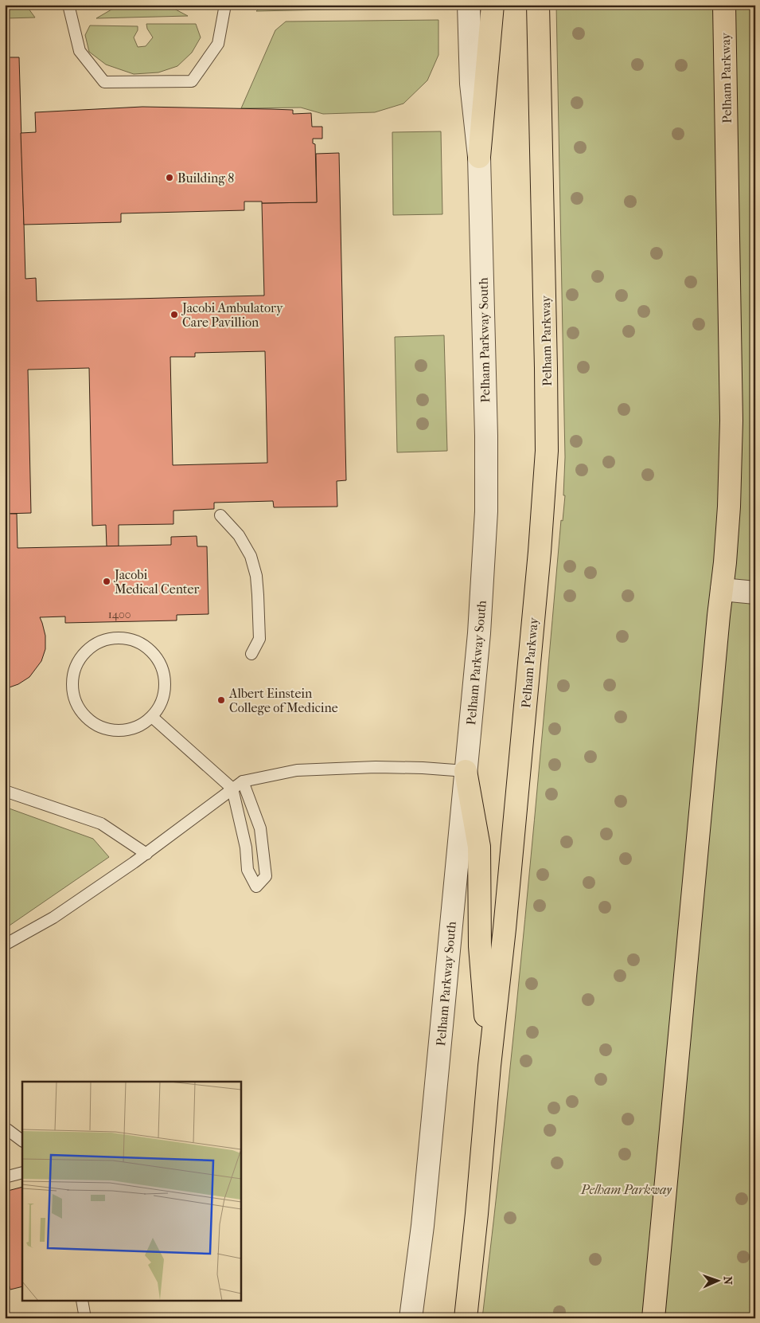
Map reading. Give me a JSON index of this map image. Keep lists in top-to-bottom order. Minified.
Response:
{"streets":{"main road":["Pelham Parkway"],"street":["Pelham Parkway South"]},"parks":["Pelham Parkway"],"places":["Building 8","Jacobi Ambulatory Care Pavillion","Jacobi Medical Center","Albert Einstein College of Medicine"],"house_numbers":["1400"],"north":"right"}
